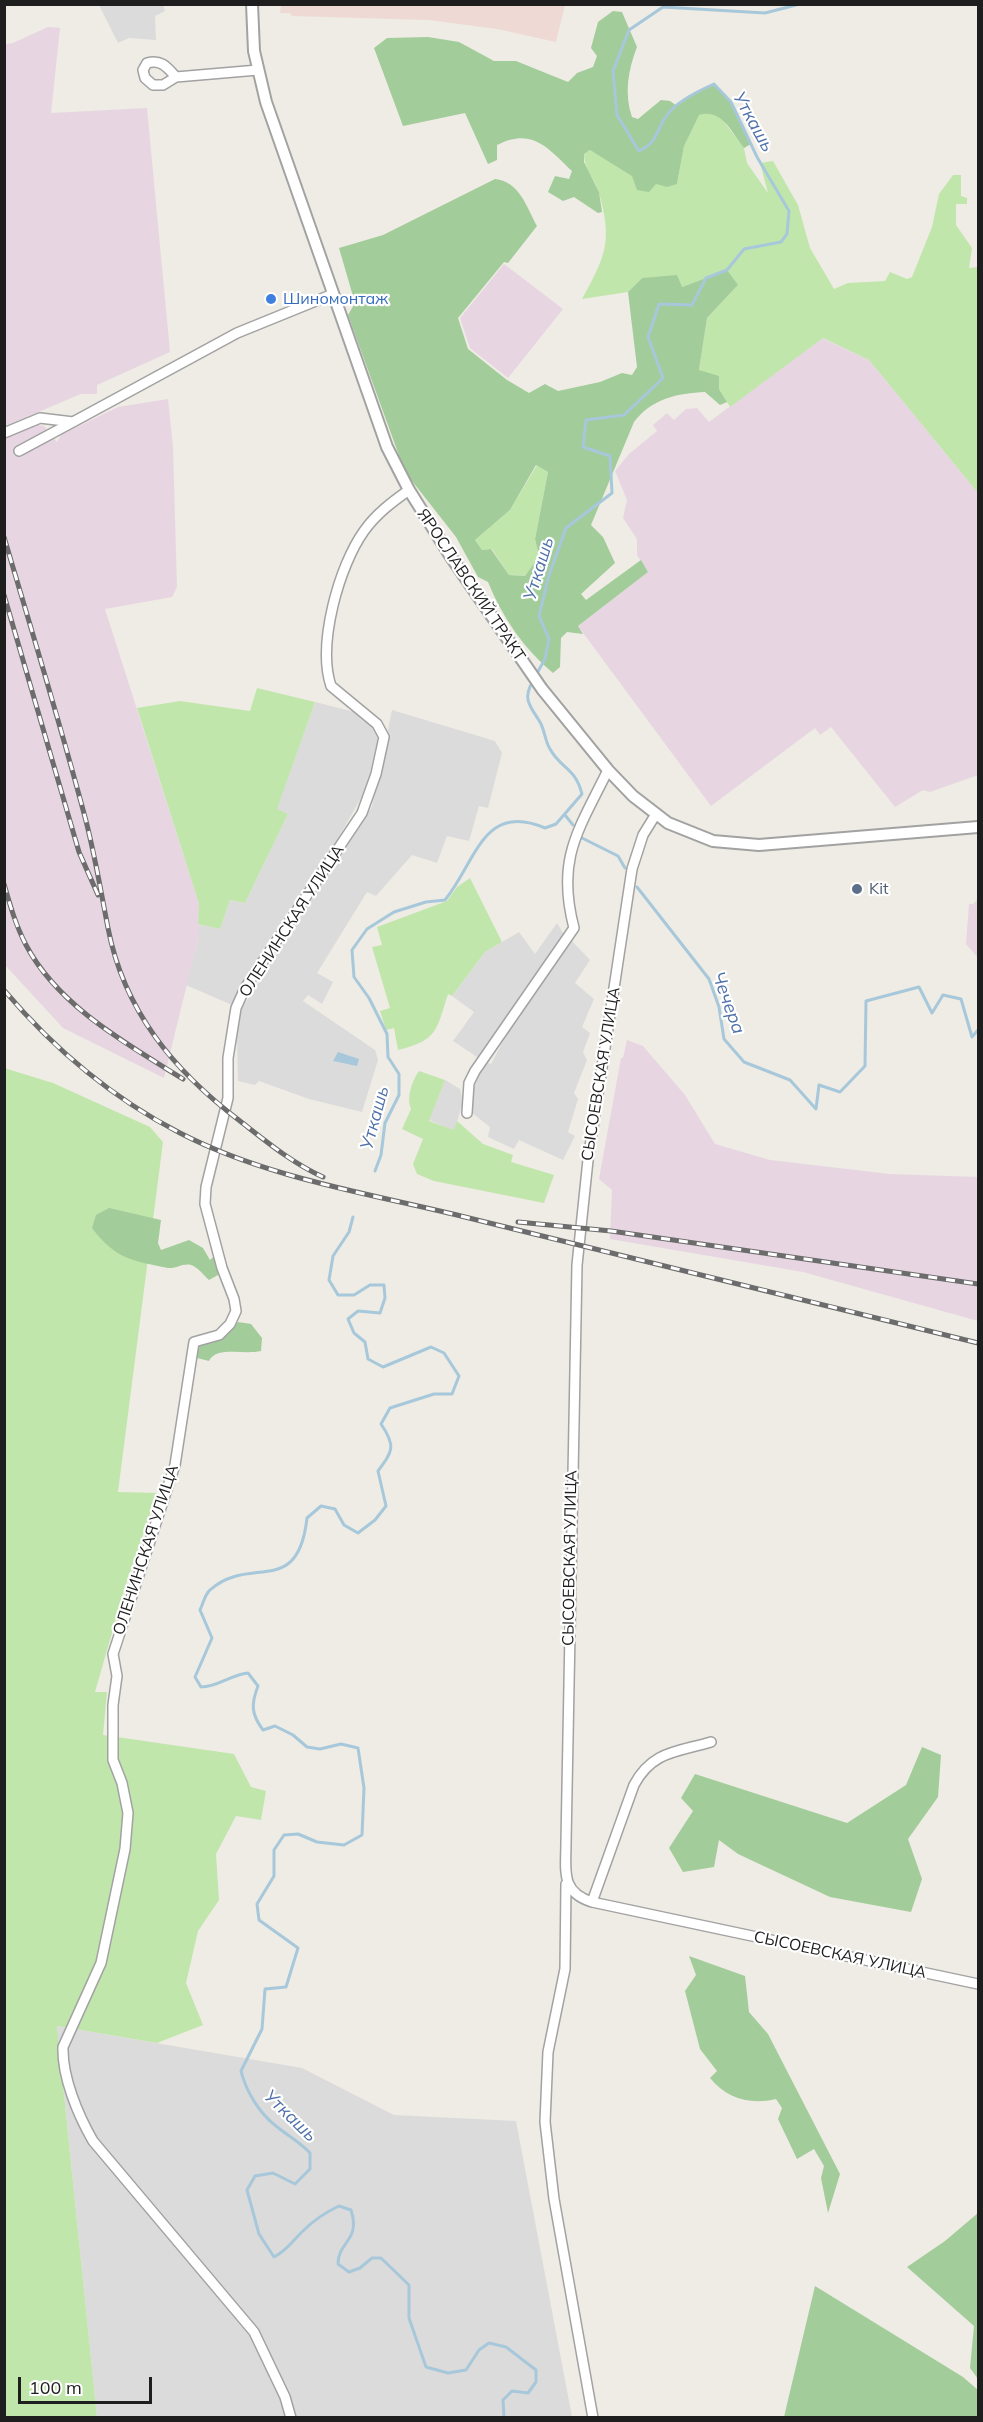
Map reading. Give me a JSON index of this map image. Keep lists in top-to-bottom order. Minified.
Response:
{"streets":{"street":["ЯРОСЛАВСКИЙ ТРАКТ","ОЛЕНИНСКАЯ УЛИЦА","СЫСОЕВСКАЯ УЛИЦА"]},"crossings":[["ЯРОСЛАВСКИЙ ТРАКТ","ОЛЕНИНСКАЯ УЛИЦА"],["ЯРОСЛАВСКИЙ ТРАКТ","СЫСОЕВСКАЯ УЛИЦА"]],"water":["Уткашь","Чечера"],"places":["Шиномонтаж","Kit"],"scale_bar":"100 m"}
